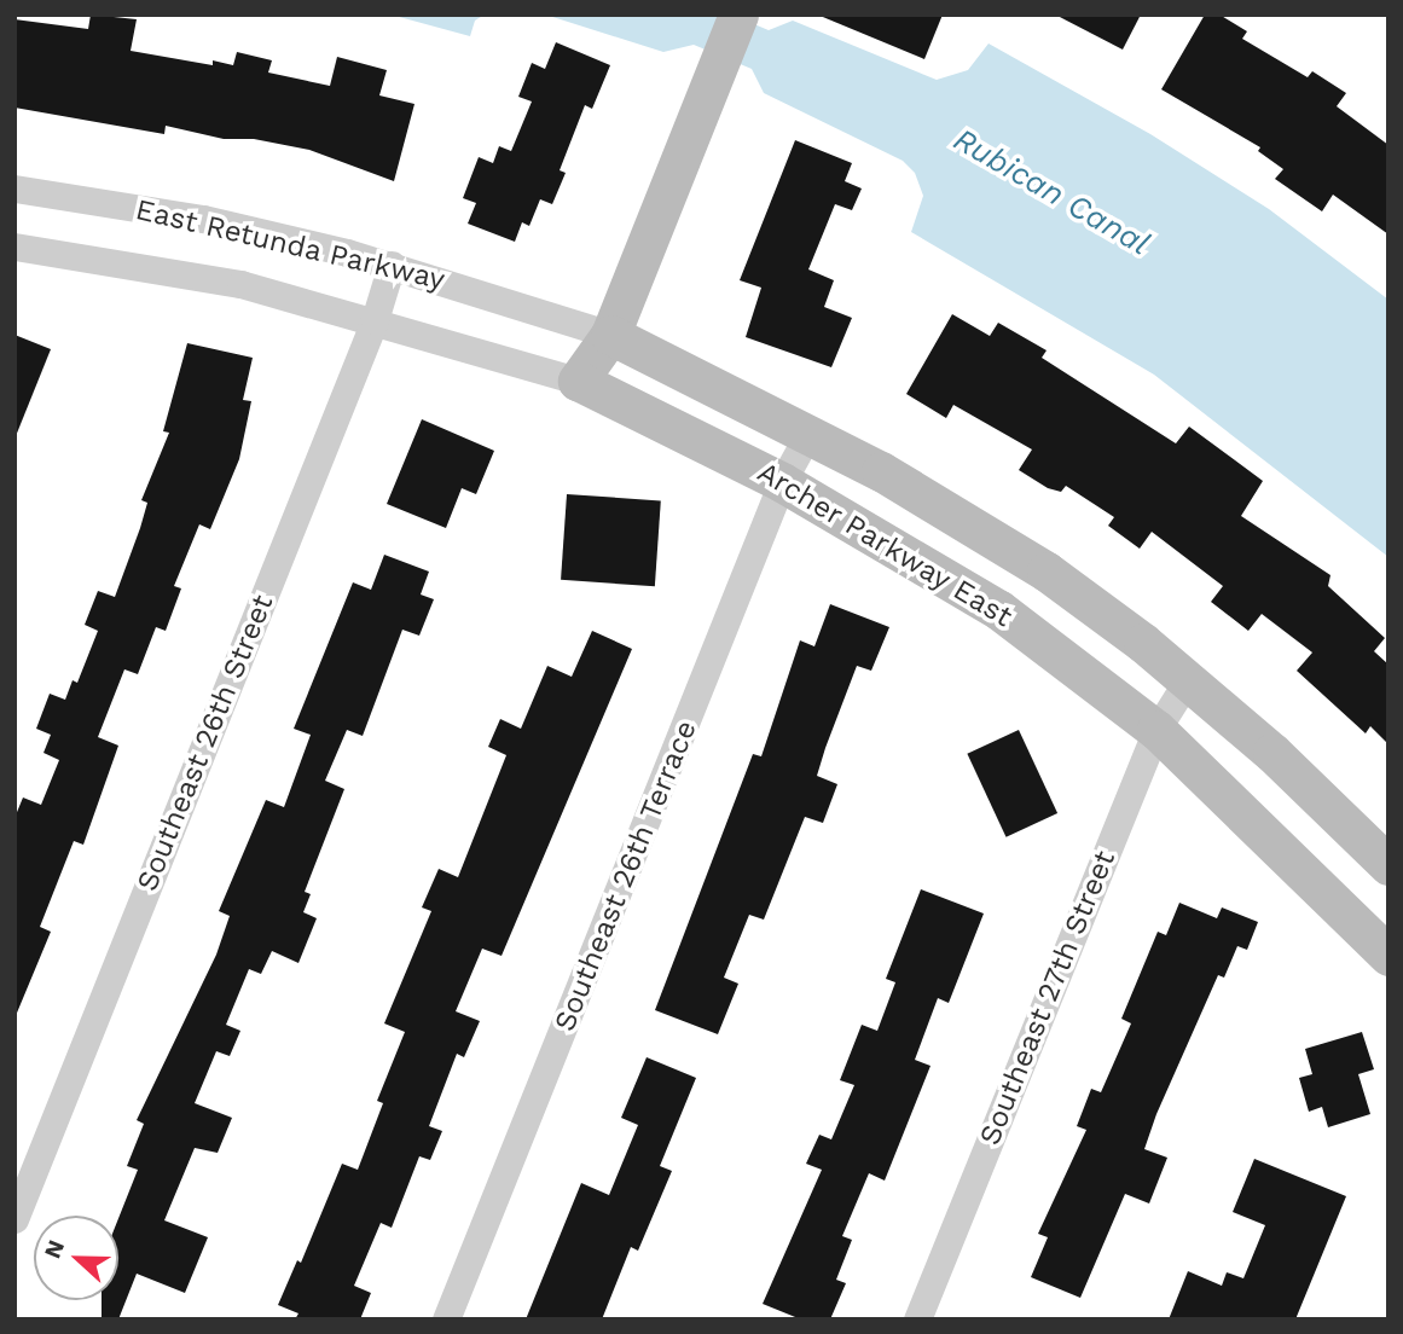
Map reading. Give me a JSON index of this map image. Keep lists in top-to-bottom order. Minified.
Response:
{"streets":{"street":["East Retunda Parkway","Archer Parkway East","Southeast 26th Street","Southeast 26th Terrace","Southeast 27th Street"]},"crossings":[["East Retunda Parkway","Archer Parkway East"],["East Retunda Parkway","Southeast 26th Street"],["Archer Parkway East","Southeast 26th Terrace"],["Archer Parkway East","Southeast 27th Street"]],"water":["Rubican Canal"],"north":"left"}
